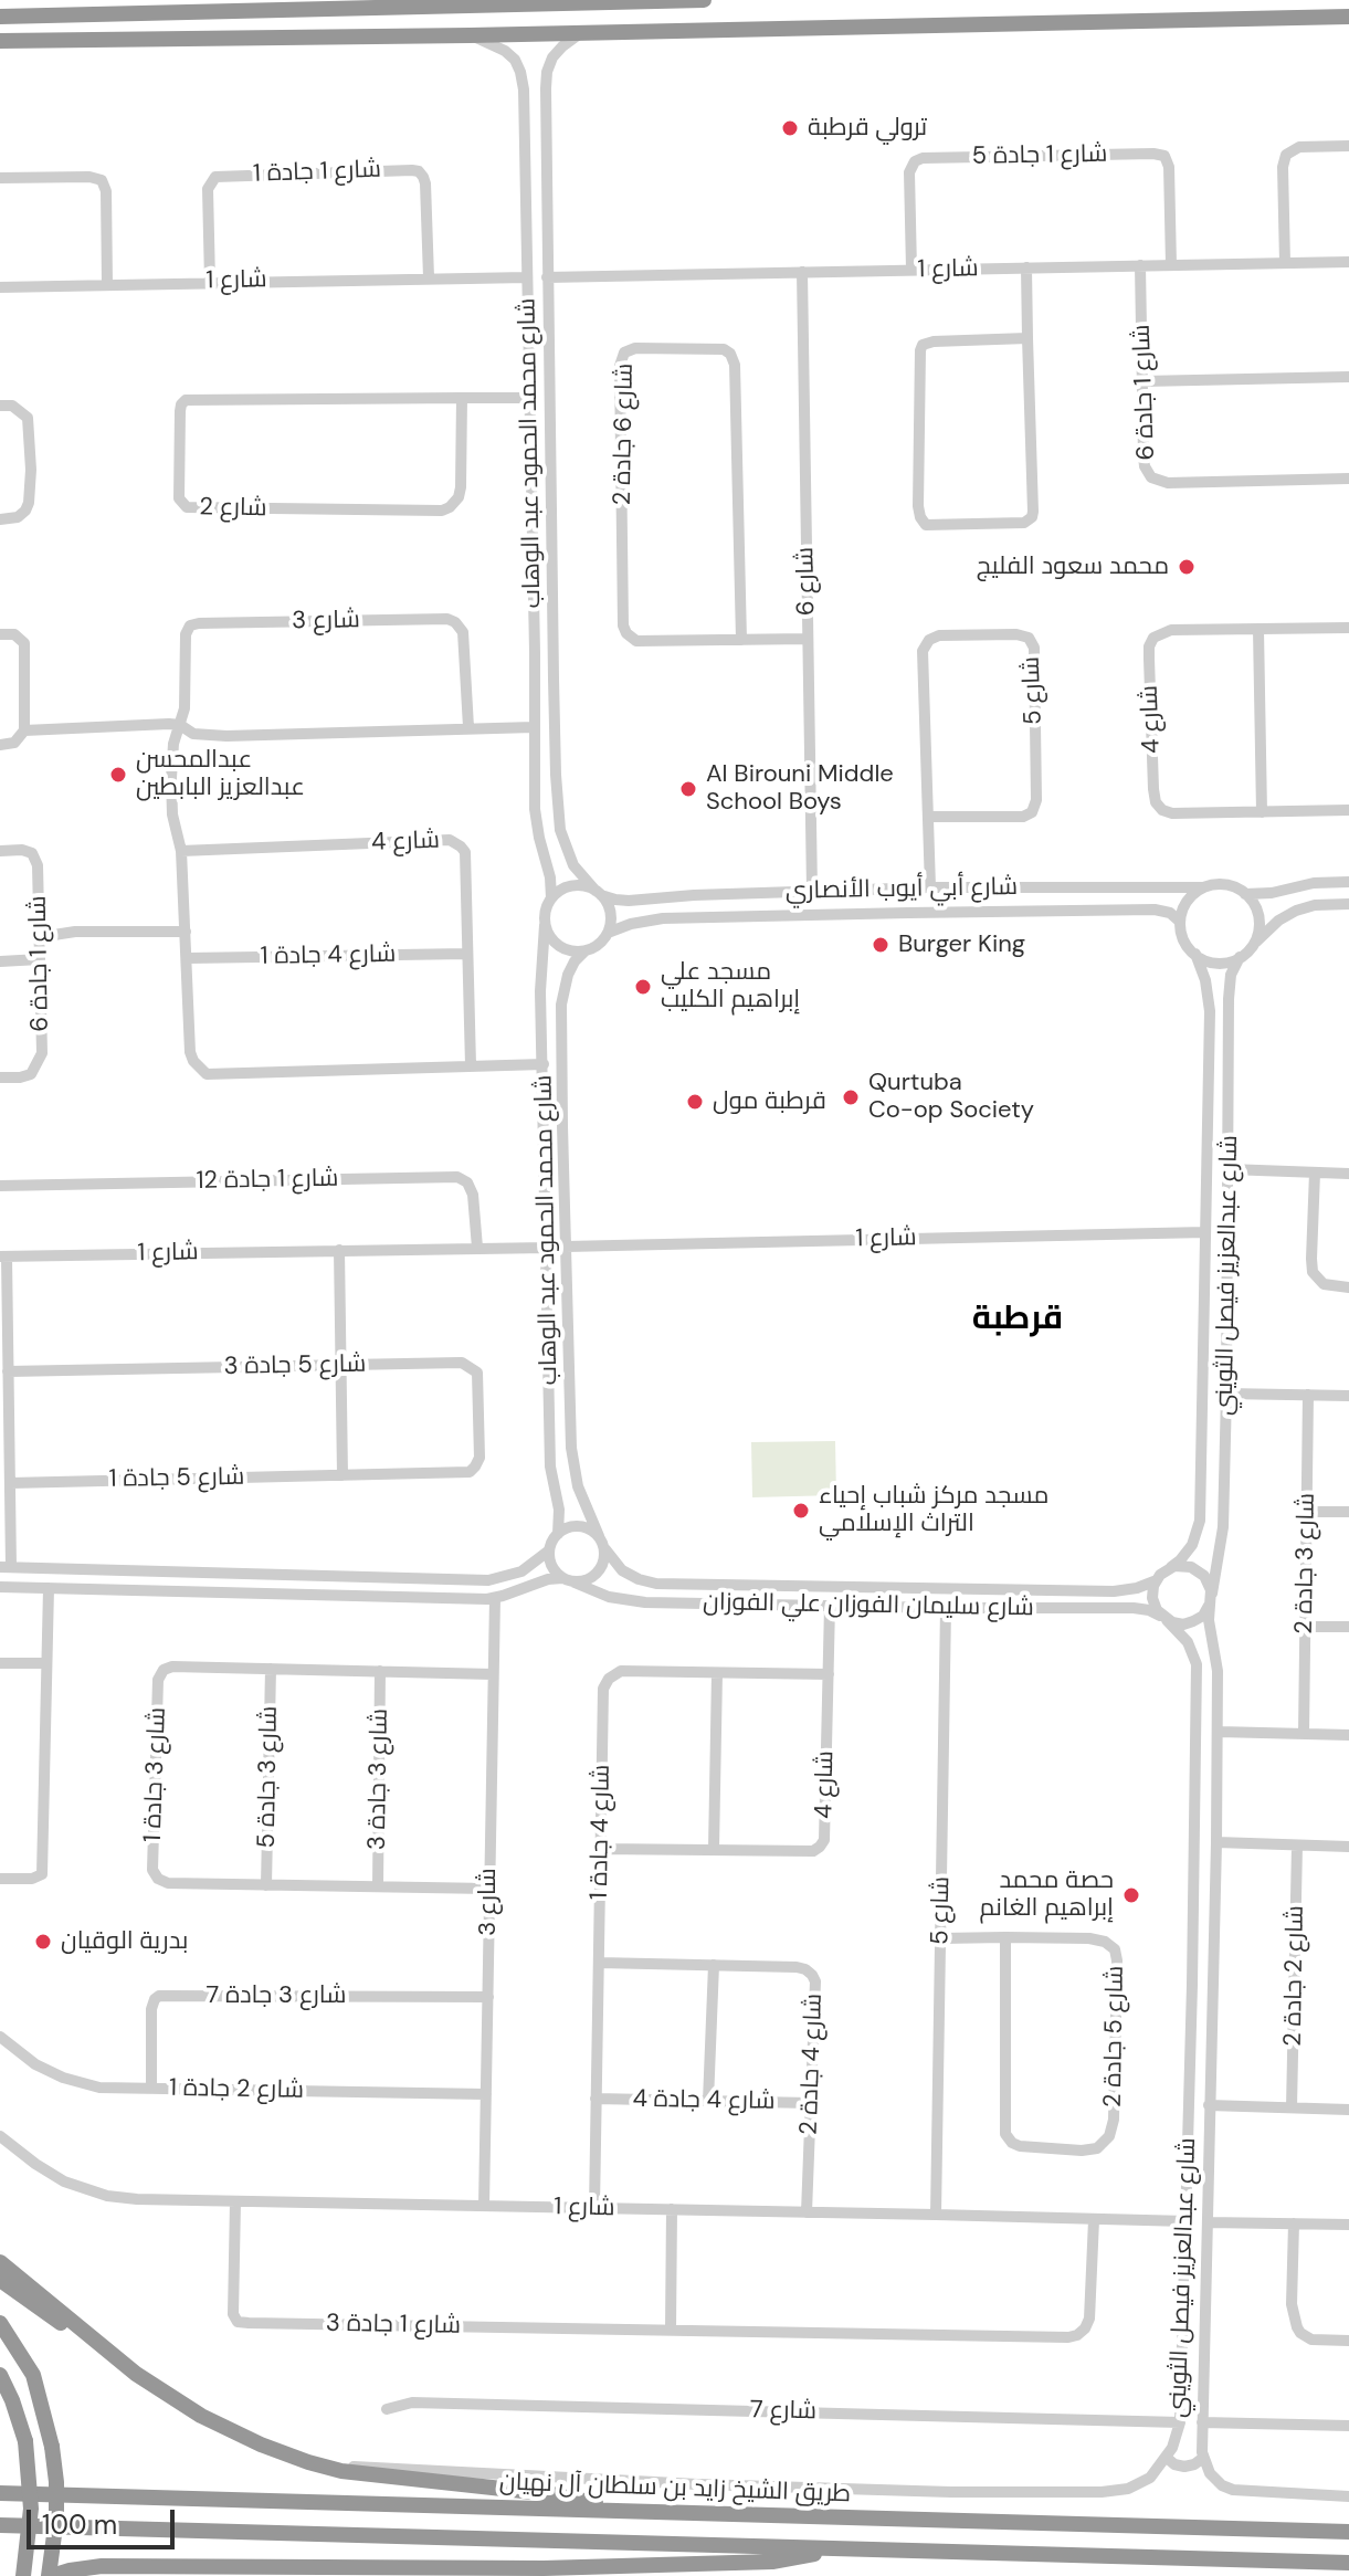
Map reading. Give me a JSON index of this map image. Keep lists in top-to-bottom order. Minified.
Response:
{"streets":{"highway":["طريق الشيخ زايد بن سلطان آل نهيان"],"street":["شارع 1 جادة 5","شارع 1 جادة 1","شارع 1","شارع 1 جادة 6","شارع 6 جادة 2","شارع محمد الحمود عبد الوهاب","شارع 2","شارع 6","شارع 3","شارع 5","شارع 4","شارع أبي أيوب الأنصاري","شارع 4 جادة 1","شارع 1 جادة 12","شارع عبدالعزيز فيصل الثويني","شارع 5 جادة 3","شارع 5 جادة 1","شارع 3 جادة 2","شارع سليمان الفوزان علي الفوزان","شارع 3 جادة 1","شارع 3 جادة 5","شارع 3 جادة 3","شارع 2 جادة 2","شارع 3 جادة 7","شارع 5 جادة 2","شارع 4 جادة 2","شارع 2 جادة 1","شارع 4 جادة 4","شارع 1 جادة 3","شارع 7"]},"crossings":[["شارع 1 جادة 5","شارع 1"],["شارع 1 جادة 1","شارع 1"],["شارع 1","شارع 1 جادة 6"],["شارع 1","شارع محمد الحمود عبد الوهاب"],["شارع 1","شارع 6"],["شارع 1","شارع 3"],["شارع 1","شارع 5"],["شارع 1","شارع 4 جادة 1"],["شارع 1","شارع 1 جادة 12"],["شارع 1","شارع عبدالعزيز فيصل الثويني"],["شارع 1","شارع 4 جادة 2"],["شارع 1","شارع 1 جادة 3"],["شارع 6 جادة 2","شارع 6"],["شارع محمد الحمود عبد الوهاب","شارع 2"],["شارع محمد الحمود عبد الوهاب","شارع أبي أيوب الأنصاري"],["شارع محمد الحمود عبد الوهاب","شارع سليمان الفوزان علي الفوزان"],["شارع 6","شارع أبي أيوب الأنصاري"],["شارع 3","شارع 3 جادة 1"],["شارع 3","شارع 3 جادة 7"],["شارع 3","شارع 2 جادة 1"],["شارع 5","شارع أبي أيوب الأنصاري"],["شارع 5","شارع سليمان الفوزان علي الفوزان"],["شارع 5","شارع 5 جادة 2"],["شارع 4","شارع 4 جادة 1"],["شارع 4","شارع سليمان الفوزان علي الفوزان"],["شارع أبي أيوب الأنصاري","شارع عبدالعزيز فيصل الثويني"],["شارع 4 جادة 1","شارع 4 جادة 2"],["شارع 4 جادة 1","شارع 4 جادة 4"],["شارع عبدالعزيز فيصل الثويني","شارع سليمان الفوزان علي الفوزان"],["شارع عبدالعزيز فيصل الثويني","شارع 7"],["شارع 5 جادة 3","شارع 5 جادة 1"],["شارع 3 جادة 1","شارع 3 جادة 5"],["شارع 3 جادة 1","شارع 3 جادة 3"],["شارع 3 جادة 7","شارع 2 جادة 1"],["شارع 4 جادة 2","شارع 4 جادة 4"]],"districts":["قرطبة"],"places":["ترولي قرطبة","محمد سعود الفليج","عبدالمحسن عبدالعزيز البابطين","Al Birouni Middle School Boys","Burger King","مسجد علي إبراهيم الكليب","Qurtuba Co-op Society","قرطبة مول","مسجد مركز شباب إحياء التراث الإسلامي","حصة محمد إبراهيم الغانم","بدرية الوقيان"],"scale_bar":"100 m"}
